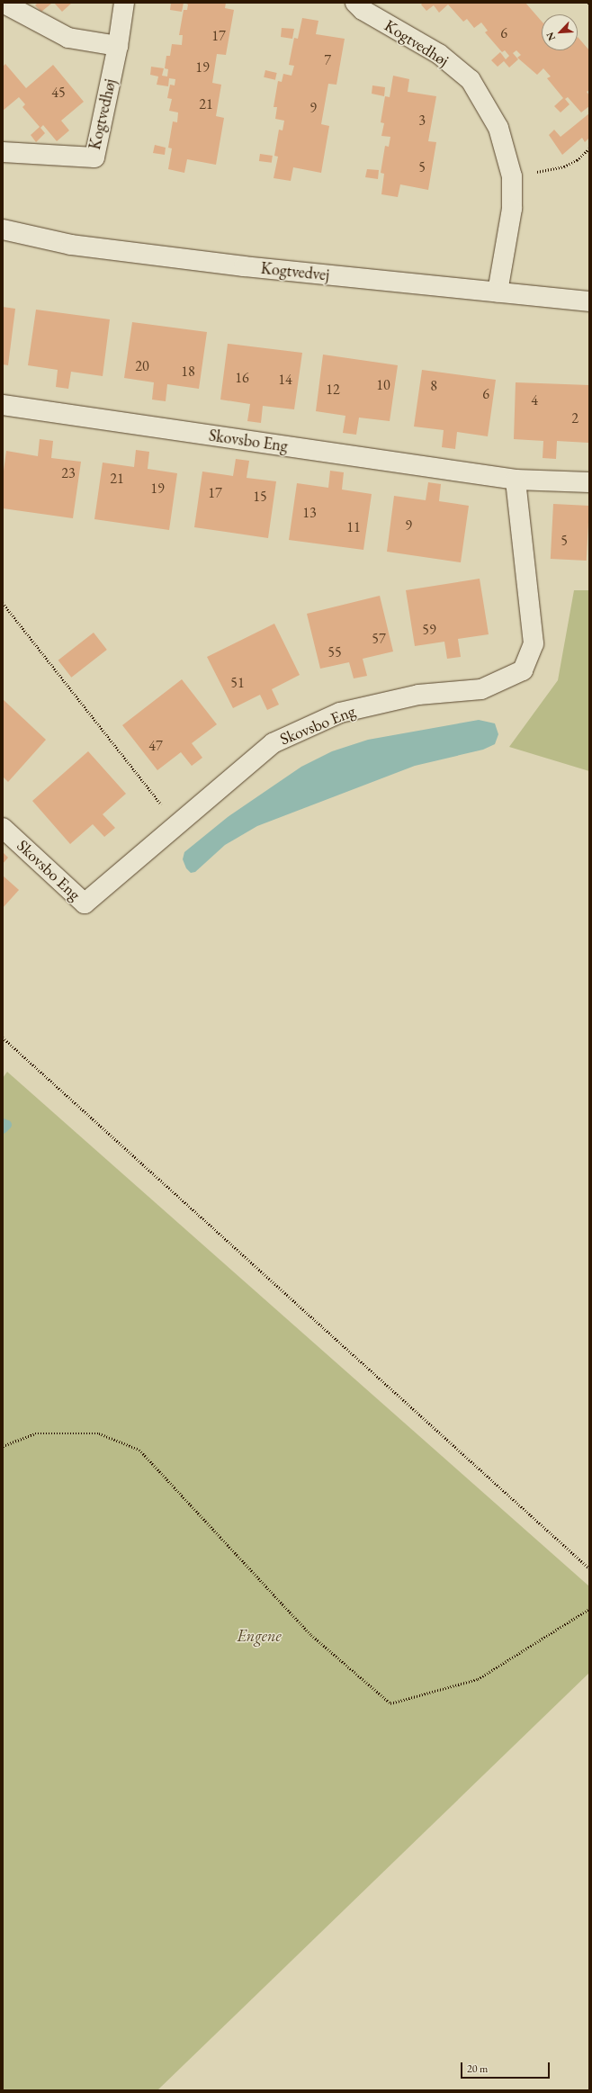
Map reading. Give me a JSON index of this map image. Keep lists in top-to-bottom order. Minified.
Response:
{"streets":{"street":["Kogtvedhøj","Kogtvedvej","Skovsbo Eng"]},"crossings":[["Kogtvedhøj","Kogtvedvej"]],"parks":["Engene"],"house_numbers":["6","17","7","19","45","21","9","3","5","20","18","16","14","10","8","12","6","4","2","23","21","19","17","15","13","9","11","5","59","57","55","51","47"],"scale_bar":"20 m","north":"bottom left"}
